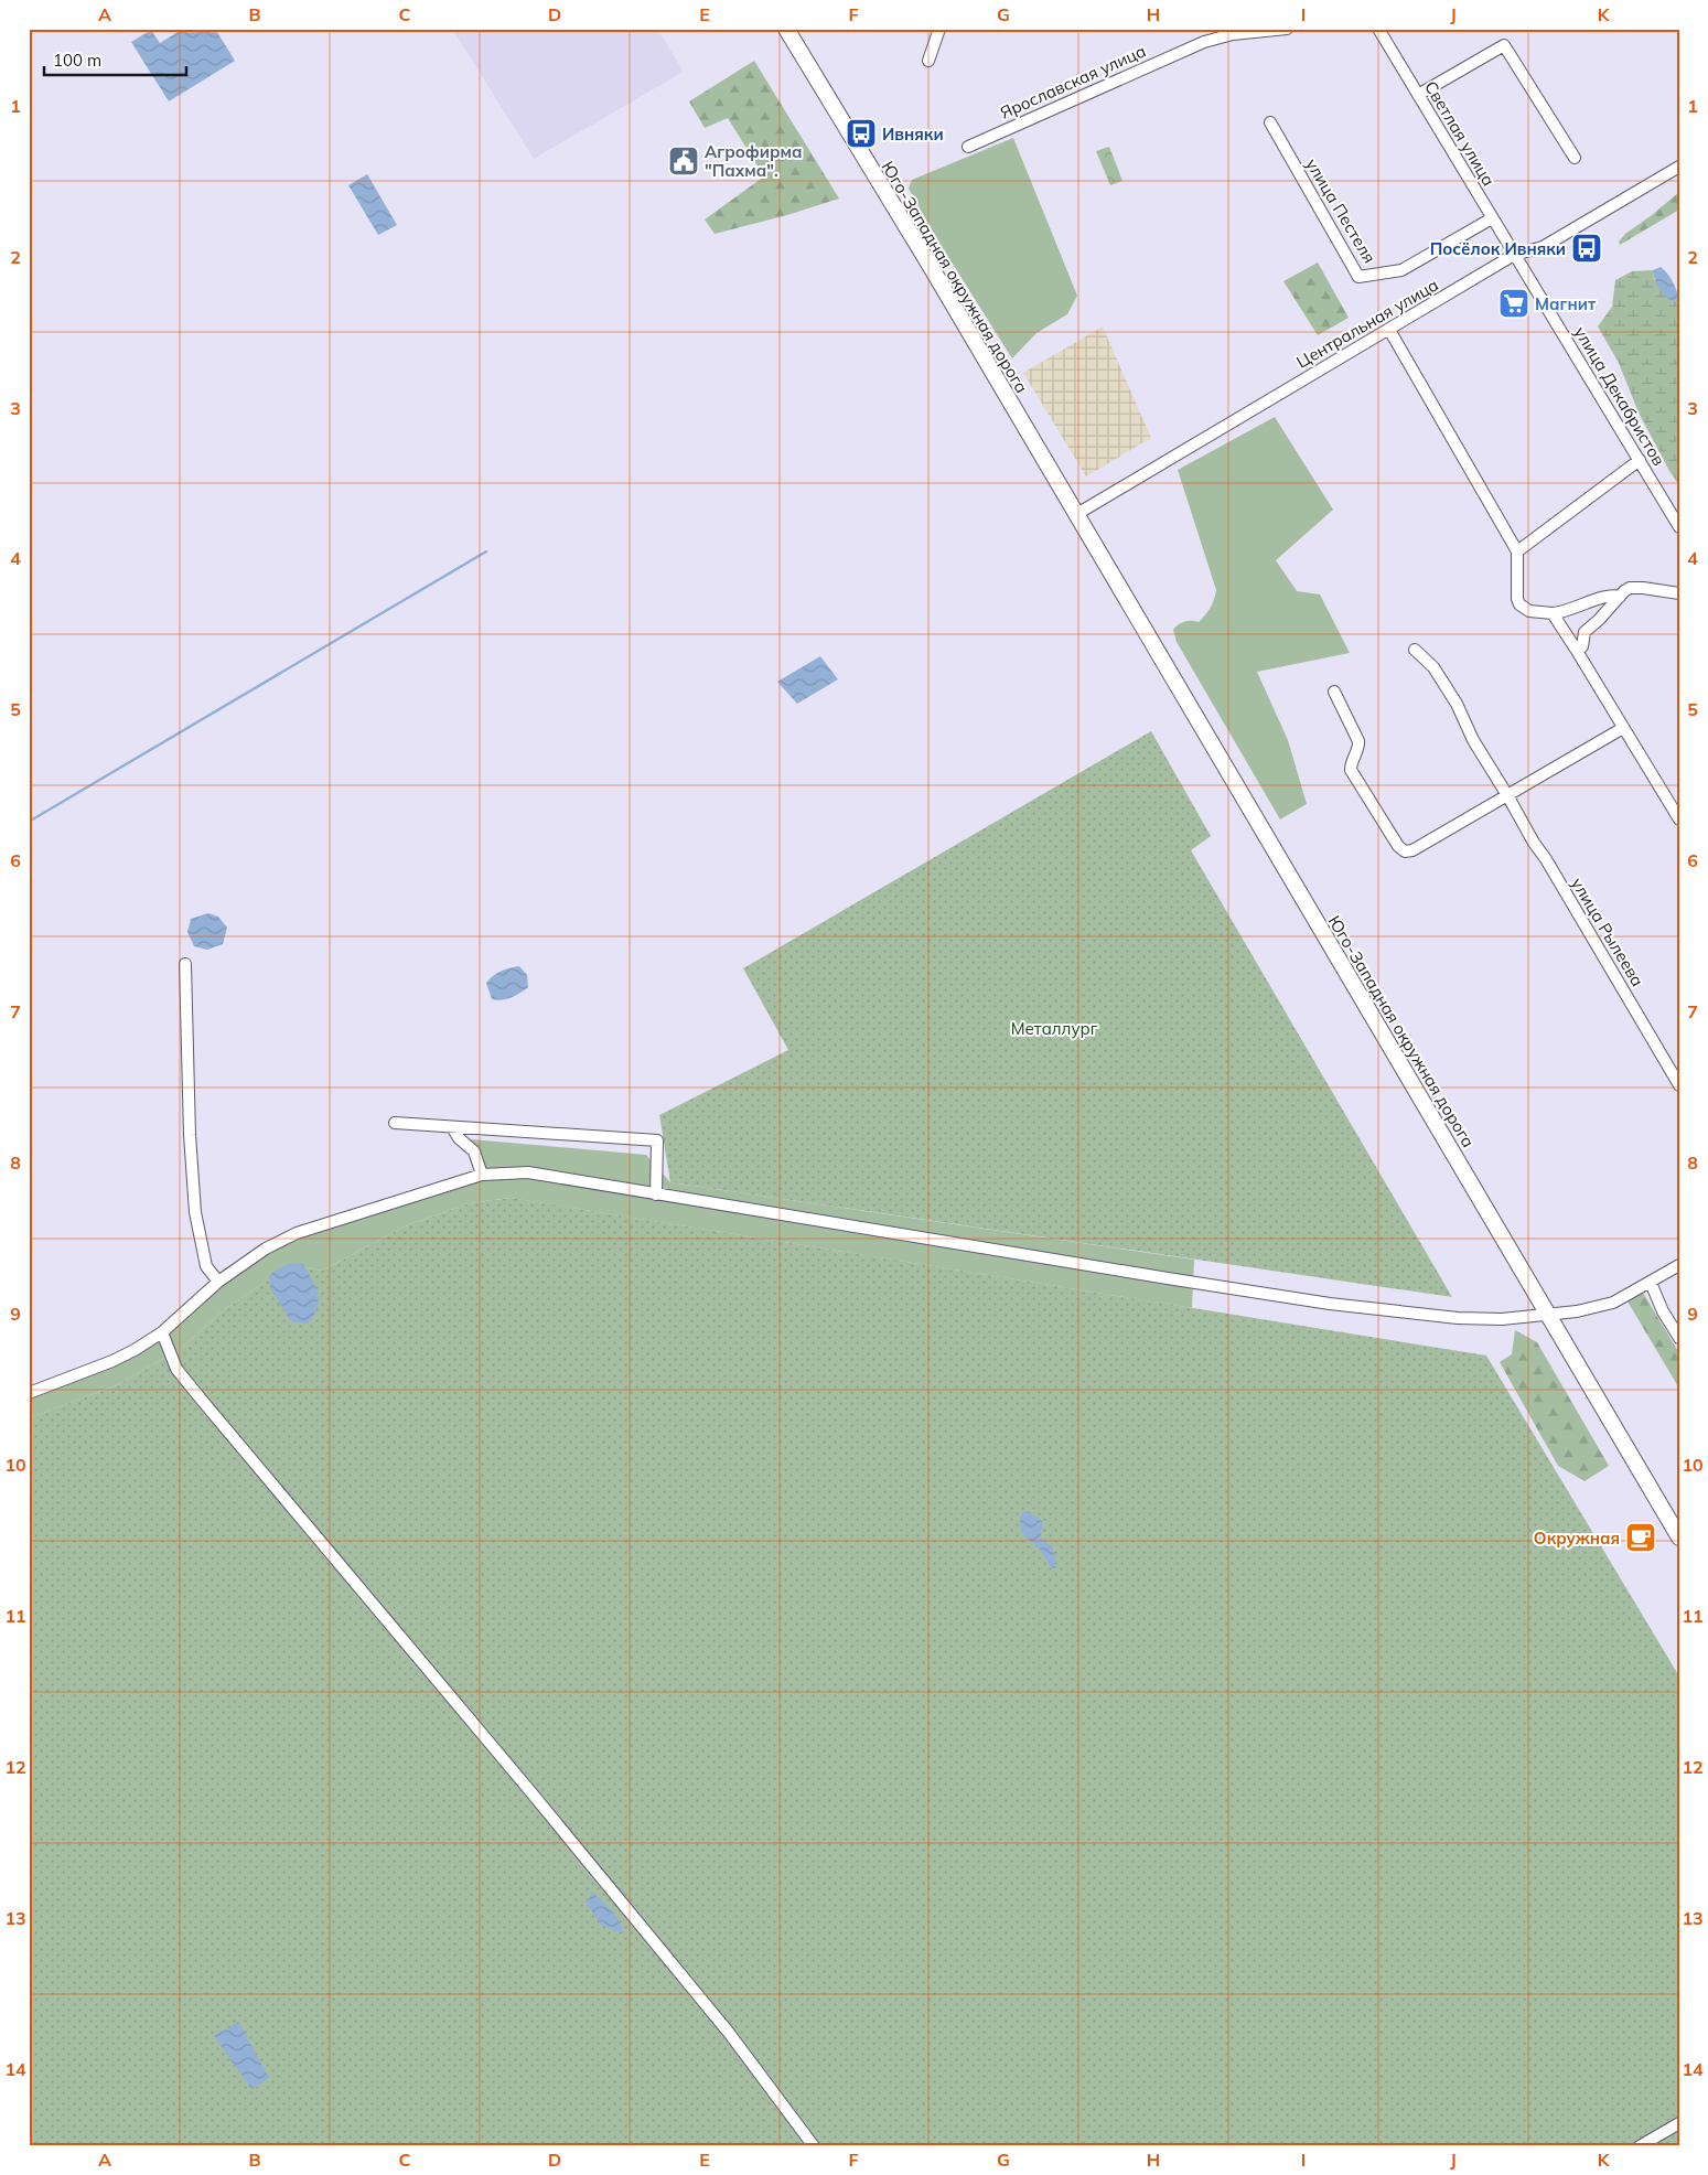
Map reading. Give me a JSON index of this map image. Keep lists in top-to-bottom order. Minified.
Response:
{"streets":{"highway":["Юго-Западная окружная дорога"],"street":["Ярославская улица","Светлая улица","улица Пестеля","Центральная улица","улица Декабристов","улица Рылеева"]},"crossings":[["Светлая улица","улица Пестеля"],["Светлая улица","Центральная улица"],["Светлая улица","улица Декабристов"],["Юго-Западная окружная дорога","Центральная улица"],["Центральная улица","улица Декабристов"]],"parks":["Металлург"],"places":{"bus stop":["Ивняки","Посёлок Ивняки"],"public building":["Агрофирма \"Пахма\"."],"supermarket":["Магнит"],"cafe":["Окружная"]},"scale_bar":"100 m","grid":{"columns":["A","B","C","D","E","F","G","H","I","J","K"],"rows":["1","2","3","4","5","6","7","8","9","10","11","12","13","14"]}}
